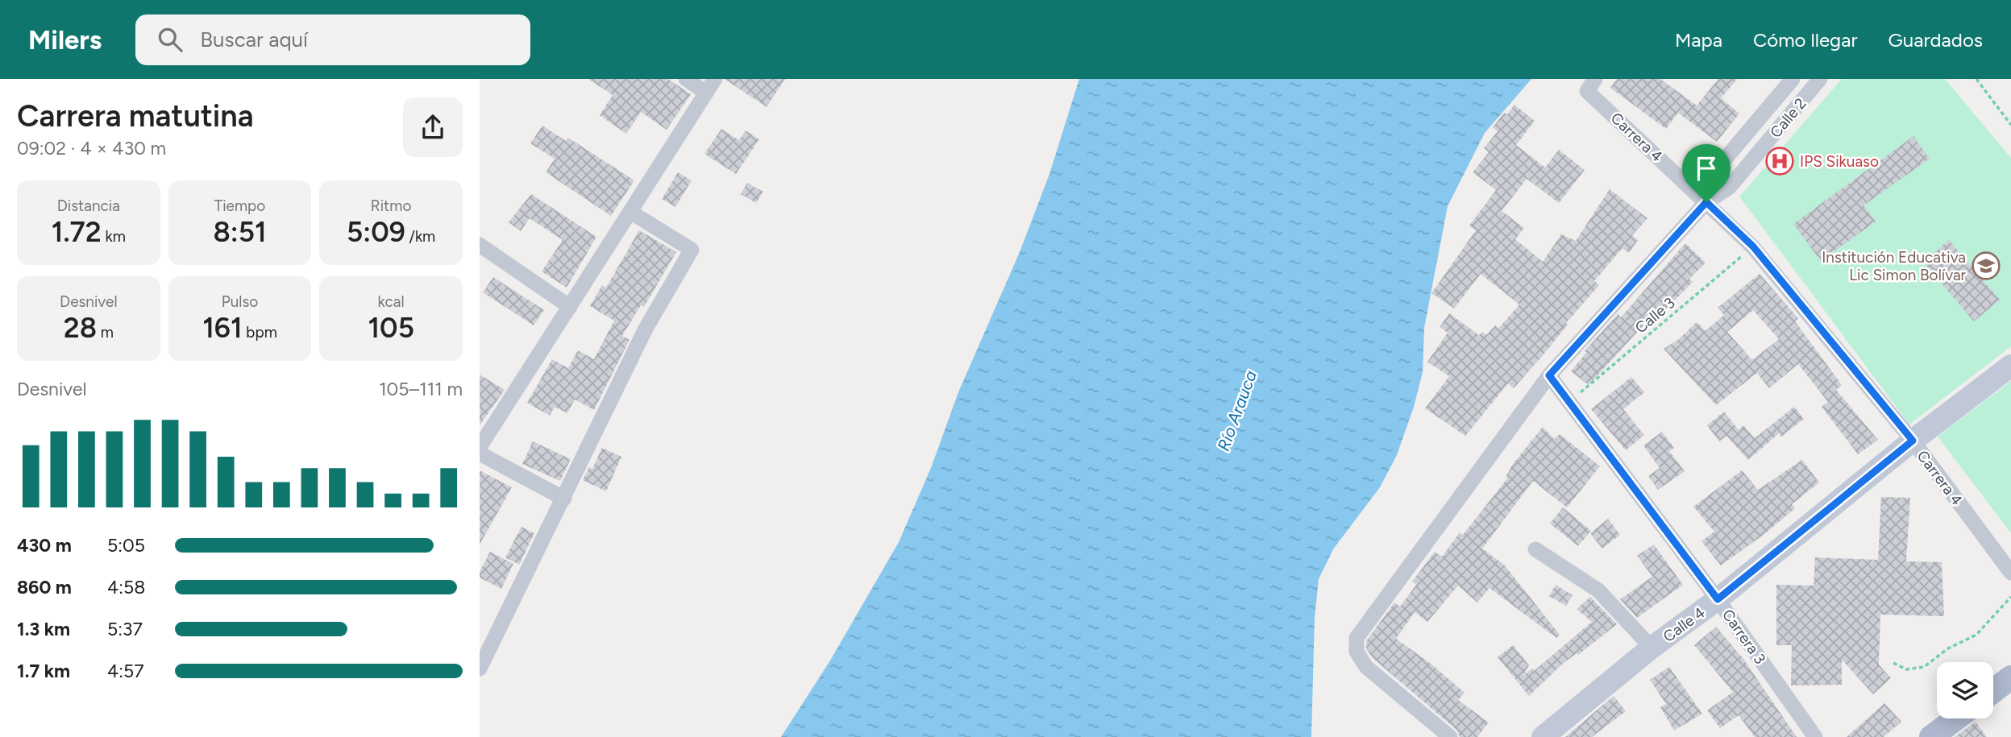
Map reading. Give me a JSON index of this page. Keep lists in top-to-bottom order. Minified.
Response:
{"streets":{"street":["Calle 2","Carrera 4","Calle 4","Carrera 3"],"path":["Calle 3"]},"crossings":[["Calle 2","Carrera 4"],["Calle 2","Carrera 3"],["Carrera 4","Calle 3"],["Carrera 4","Calle 4"],["Calle 3","Carrera 3"],["Calle 4","Carrera 3"]],"water":["Río Arauca"],"places":{"hospital":["IPS Sikuaso"],"school or university":["Institución Educativa Lic Simon Bolívar"]},"page":{"header":"Milers","search":"Buscar aquí","nav":["Mapa","Cómo llegar","Guardados"],"heading":["Carrera matutina","09:02 · 4 × 430 m"],"stats":[["Distancia","1.72 km"],["Tiempo","8:51"],["Ritmo","5:09 /km"],["Desnivel","28 m"],["Pulso","161 bpm"],["kcal","105"]],"chart":["Desnivel","105–111 m"],"list":[{"name":"430 m","note":"5:05"},{"name":"860 m","note":"4:58"},{"name":"1.3 km","note":"5:37"},{"name":"1.7 km","note":"4:57"}]}}
